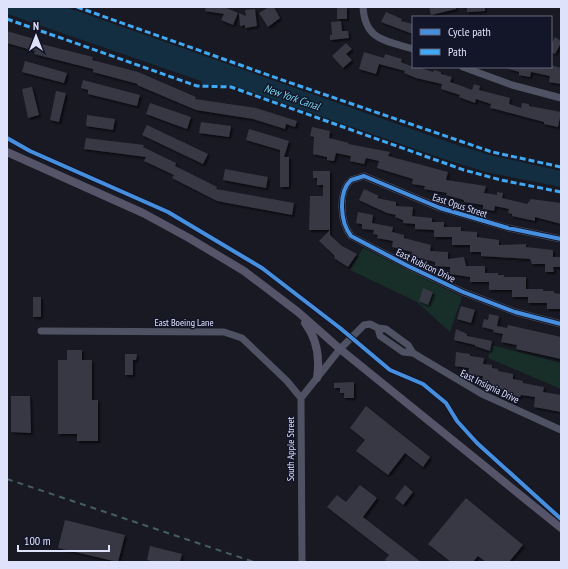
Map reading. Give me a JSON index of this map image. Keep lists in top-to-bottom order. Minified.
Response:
{"streets":{"street":["East Opus Street","East Rubicon Drive","East Boeing Lane","East Insignia Drive","South Apple Street"]},"crossings":[["East Opus Street","East Rubicon Drive"],["East Boeing Lane","South Apple Street"]],"water":["New York Canal"],"legend":["Cycle path","Path"],"scale_bar":"100 m","north":"top"}
